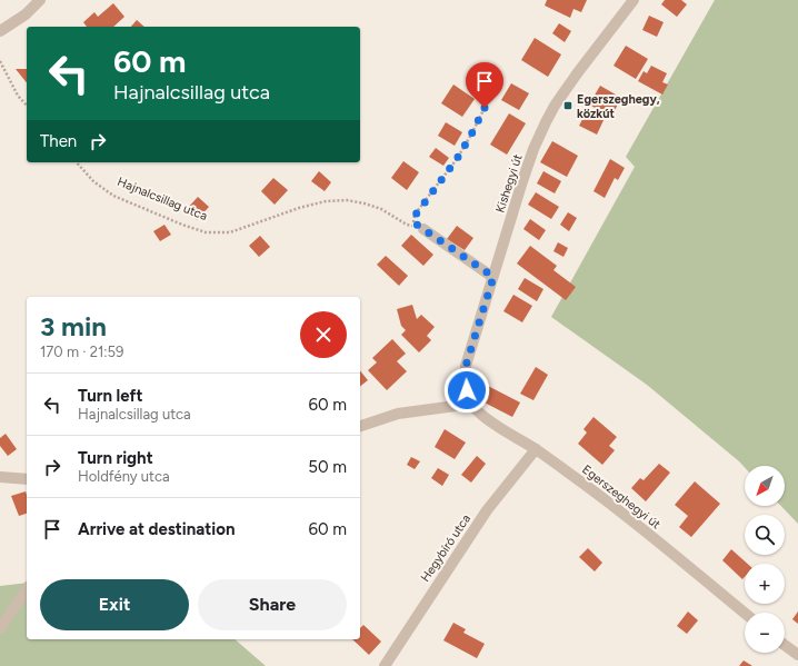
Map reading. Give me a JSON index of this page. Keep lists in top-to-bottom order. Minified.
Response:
{"streets":{"street":["Kishegyi út","Egerszeghegyi út","Hegybíró utca"],"path":["Hajnalcsillag utca"]},"crossings":[["Kishegyi út","Egerszeghegyi út"],["Egerszeghegyi út","Hegybíró utca"]],"places":{"transit":["Egerszeghegy, közkút"]},"north":"bottom left","page":{"turn":["60 m","Hajnalcsillag utca"],"then":"Then","heading":["3 min","170 m · 21:59"],"list":[{"name":"Turn left","note":"Hajnalcsillag utca","value":"60 m"},{"name":"Turn right","note":"Holdfény utca","value":"50 m"},{"name":"Arrive at destination","value":"60 m"}],"map_buttons":["+","−"],"buttons":["Exit","Share"]}}
